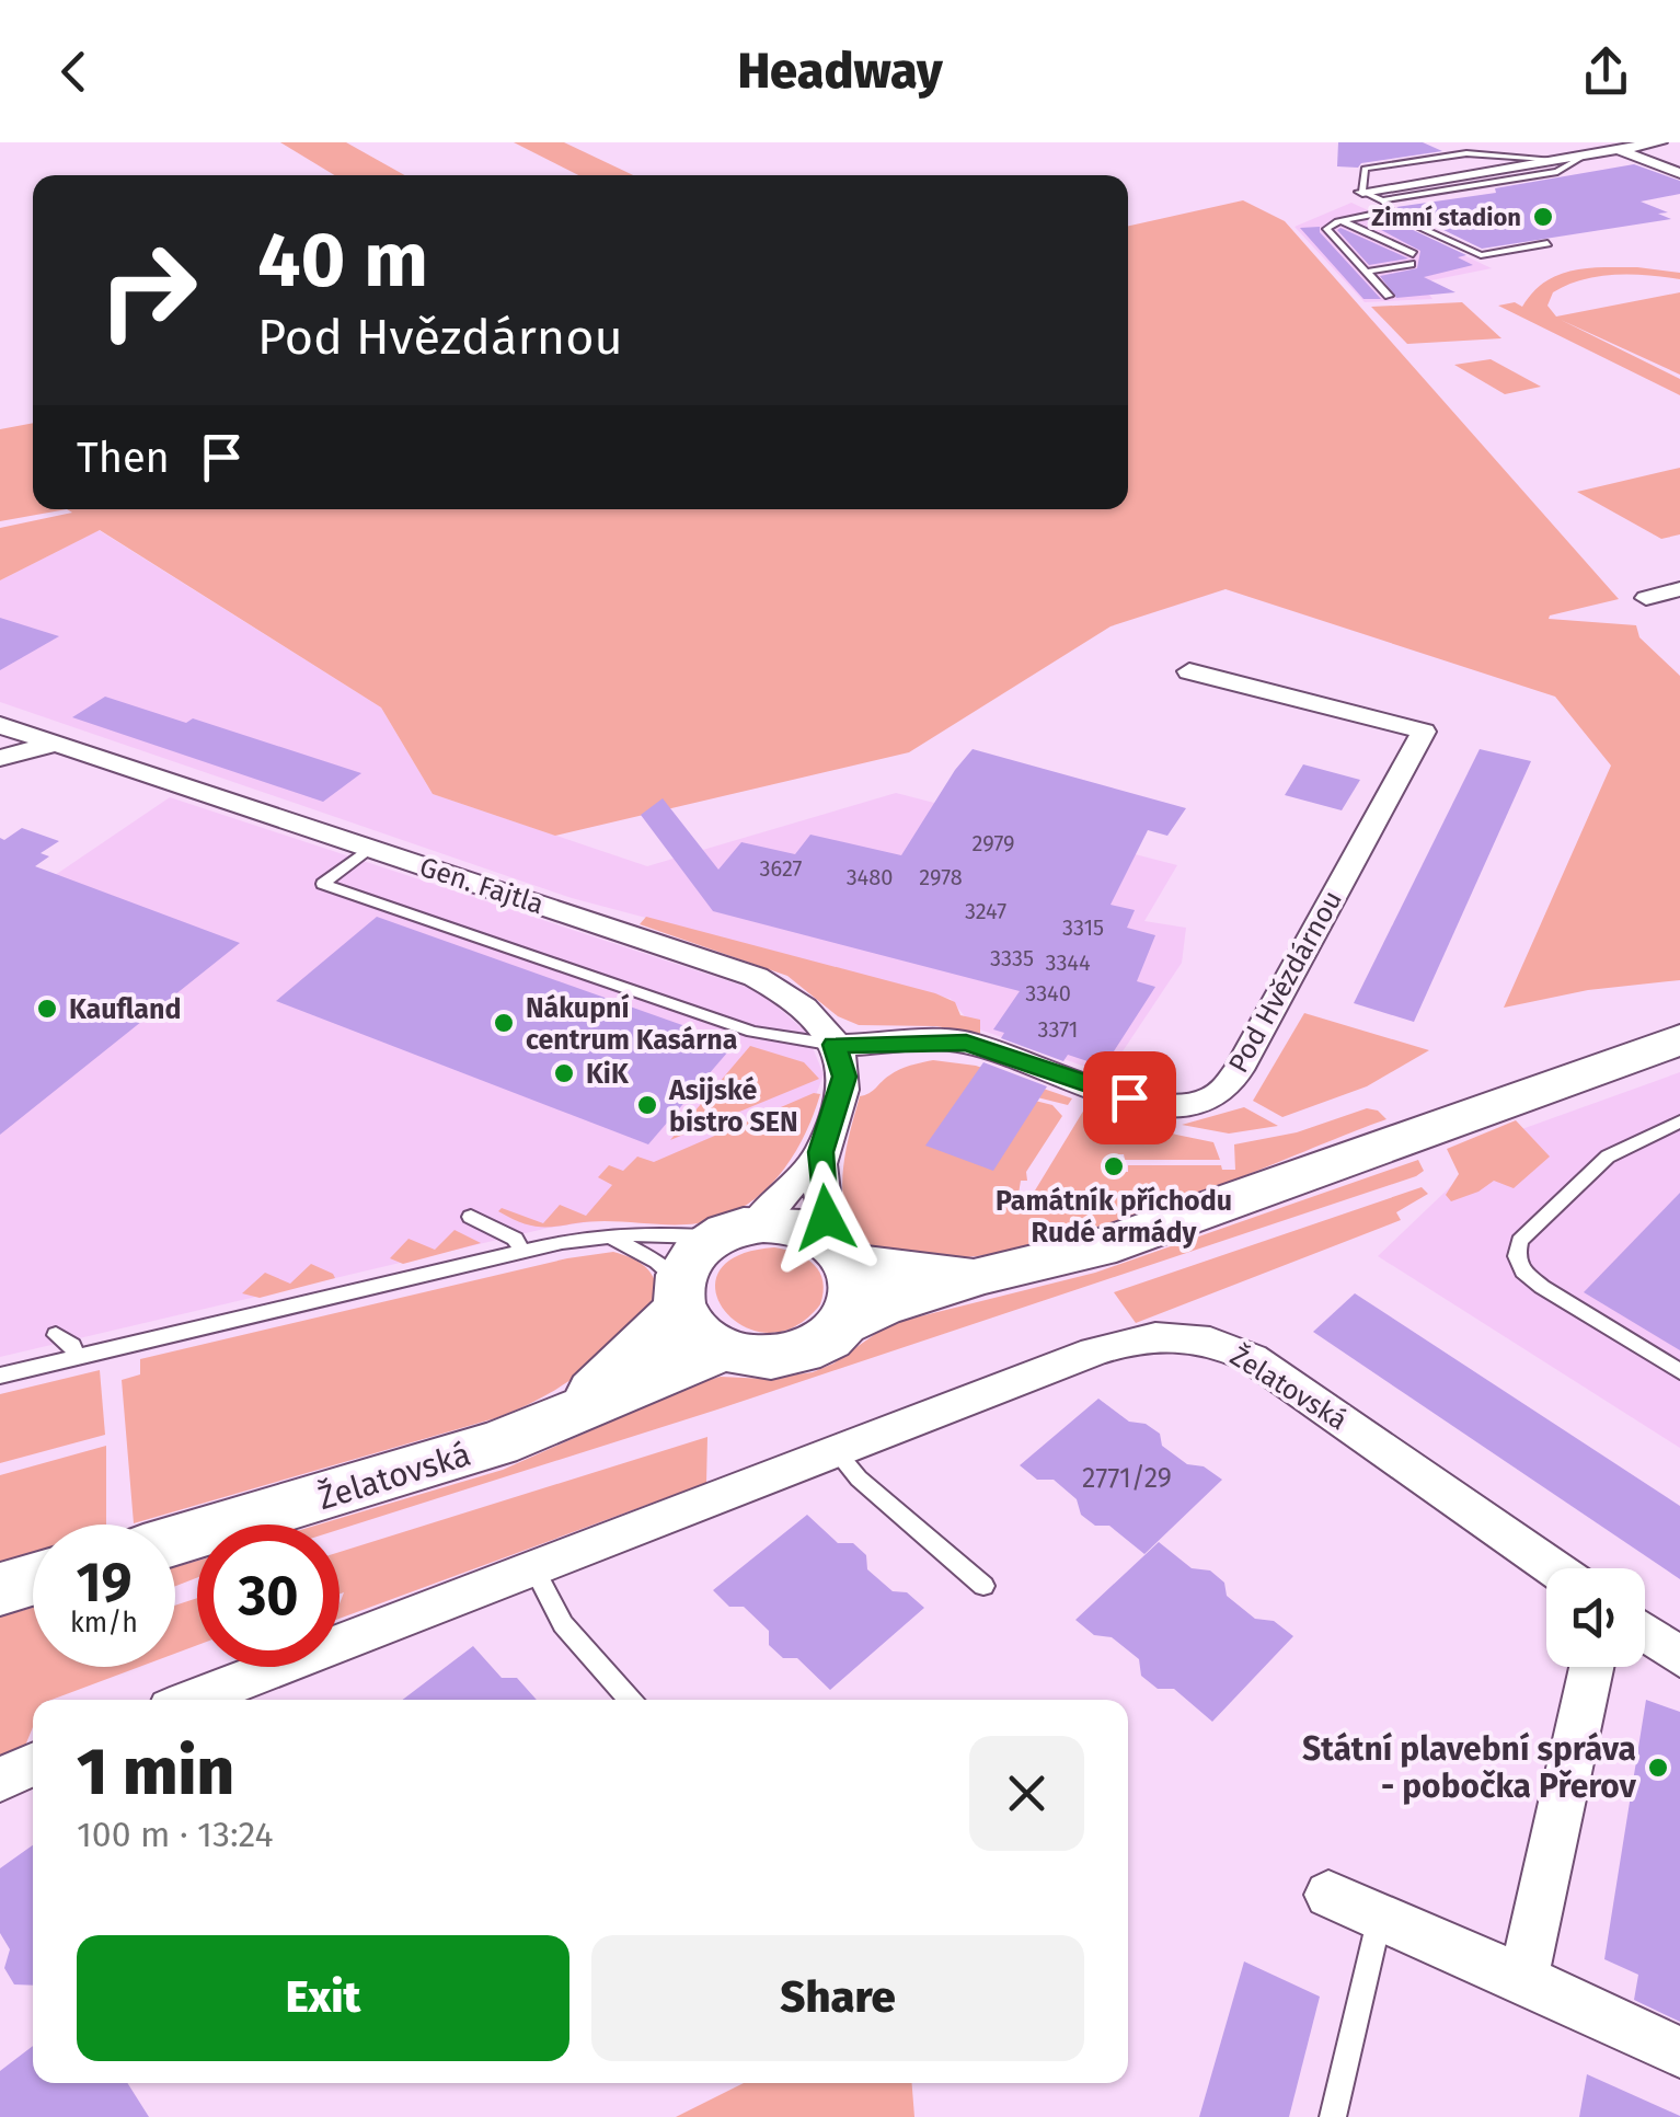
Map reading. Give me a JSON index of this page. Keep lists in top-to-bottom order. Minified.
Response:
{"streets":{"main road":["Želatovská"],"street":["Gen. Fajtla","Pod Hvězdárnou"]},"crossings":[["Gen. Fajtla","Pod Hvězdárnou"]],"places":["Zimní stadion","Kaufland","Nákupní centrum Kasárna","KiK","Asijské bistro SEN","Památník příchodu Rudé armády","Státní plavební správa - pobočka Přerov"],"house_numbers":["2979","3627","3480","2978","3247","3315","3335","3344","3340","3371","2771/29"],"page":{"header":"Headway","turn":["40 m","Pod Hvězdárnou"],"then":"Then","speed":"19 km/h","limit":"30","heading":["1 min","100 m · 13:24"],"buttons":["Exit","Share"]}}
